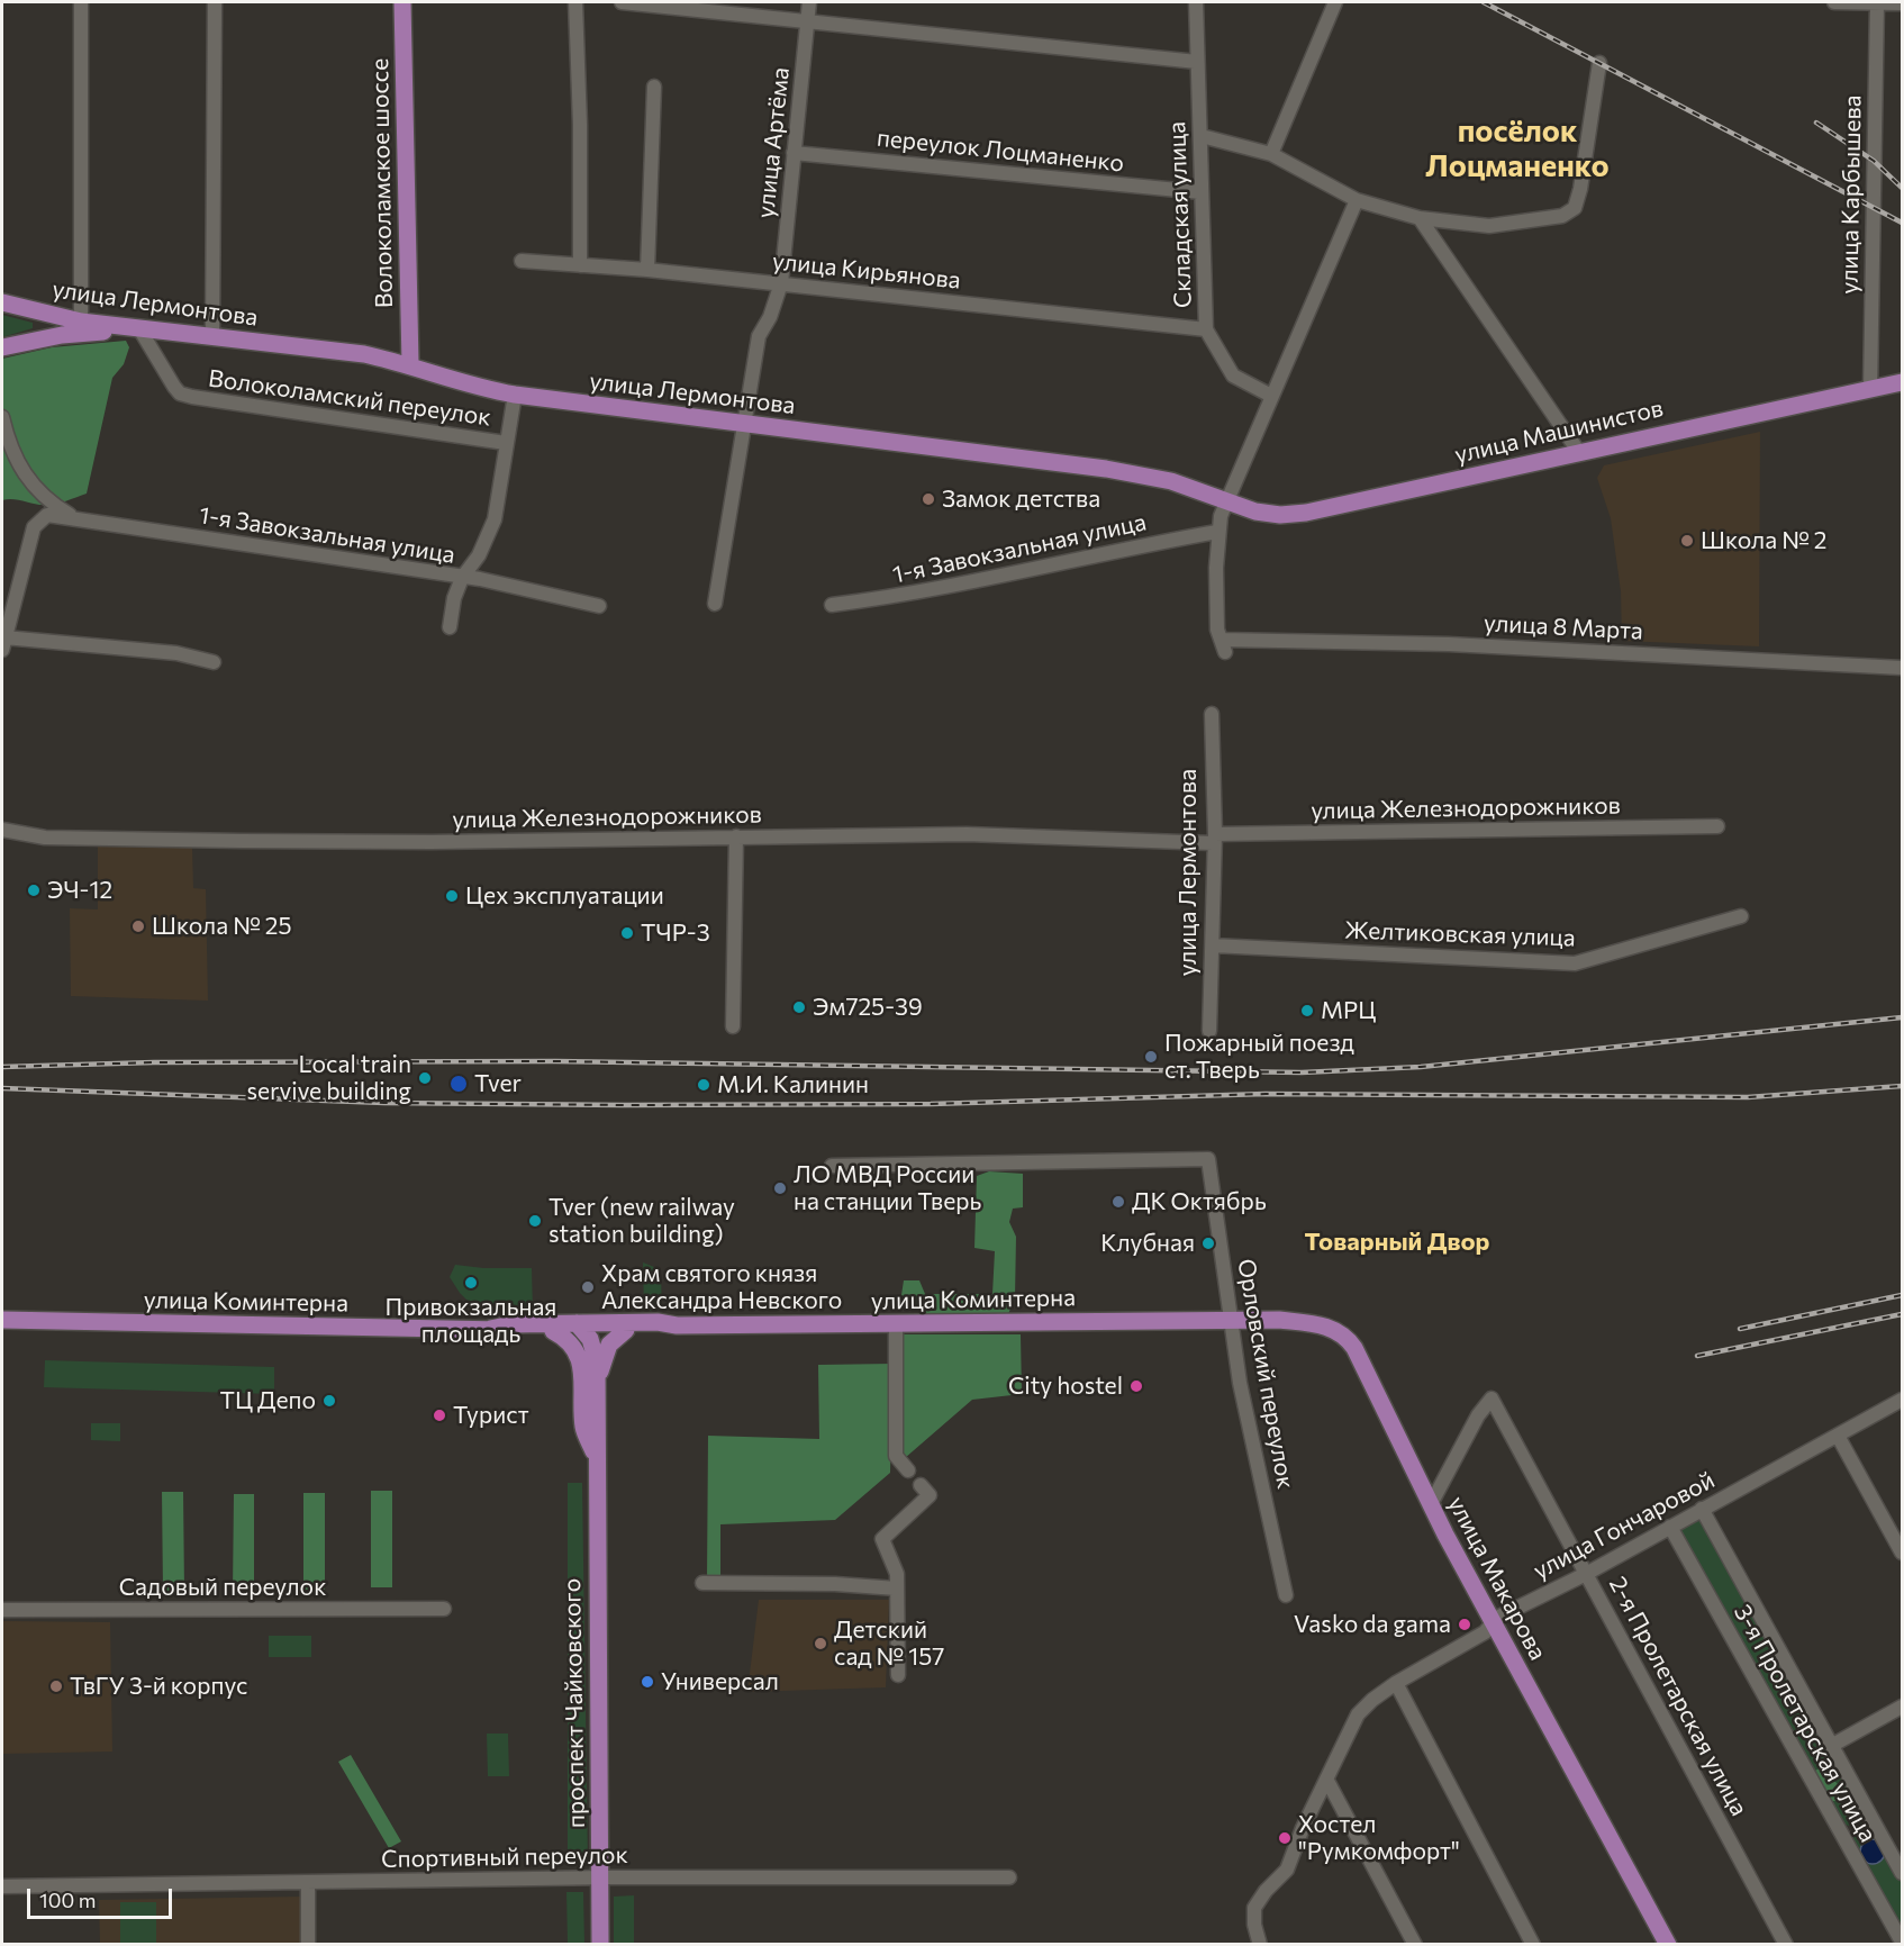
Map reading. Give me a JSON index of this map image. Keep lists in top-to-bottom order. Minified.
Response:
{"streets":{"main road":["Волоколамское шоссе","улица Лермонтова","улица Машинистов","улица Коминтерна","улица Макарова","проспект Чайковского"],"street":["улица Артёма","переулок Лоцманенко","улица Карбышева","Складская улица","улица Кирьянова","Волоколамский переулок","1-я Завокзальная улица","улица 8 Марта","улица Железнодорожников","Желтиковская улица","Орловский переулок","улица Гончаровой","Садовый переулок","2-я Пролетарская улица","3-я Пролетарская улица","Спортивный переулок"]},"crossings":[["улица Артёма","переулок Лоцманенко"],["улица Артёма","улица Кирьянова"],["улица Артёма","улица Лермонтова"],["переулок Лоцманенко","Складская улица"],["Волоколамское шоссе","улица Лермонтова"],["улица Карбышева","улица Машинистов"],["Складская улица","улица Кирьянова"],["улица Лермонтова","Волоколамский переулок"],["улица Лермонтова","улица Машинистов"],["улица Лермонтова","улица Железнодорожников"],["улица Лермонтова","Желтиковская улица"],["1-я Завокзальная улица","улица 8 Марта"],["улица Коминтерна","Орловский переулок"],["улица Коминтерна","улица Макарова"],["улица Коминтерна","проспект Чайковского"],["Орловский переулок","улица Макарова"],["улица Гончаровой","улица Макарова"],["улица Гончаровой","2-я Пролетарская улица"],["улица Гончаровой","3-я Пролетарская улица"],["улица Макарова","2-я Пролетарская улица"],["проспект Чайковского","Спортивный переулок"]],"districts":["посёлок Лоцманенко","Товарный Двор"],"places":["Замок детства","Школа № 2","ЭЧ-12","Цех эксплуатации","Школа № 25","ТЧР-3","Эм725-39","МРЦ","Пожарный поезд ст. Тверь","Local train servive building","Tver","М.И. Калинин","ЛО МВД России на станции Тверь","ДК Октябрь","Tver (new railway station building)","Клубная","Привокзальная площадь","Храм святого князя Александра Невского","City hostel","ТЦ Депо","Турист","Vasko da gama","Детский сад № 157","Универсал","ТвГУ 3-й корпус","Хостел \"Румкомфорт\""],"scale_bar":"100 m"}
